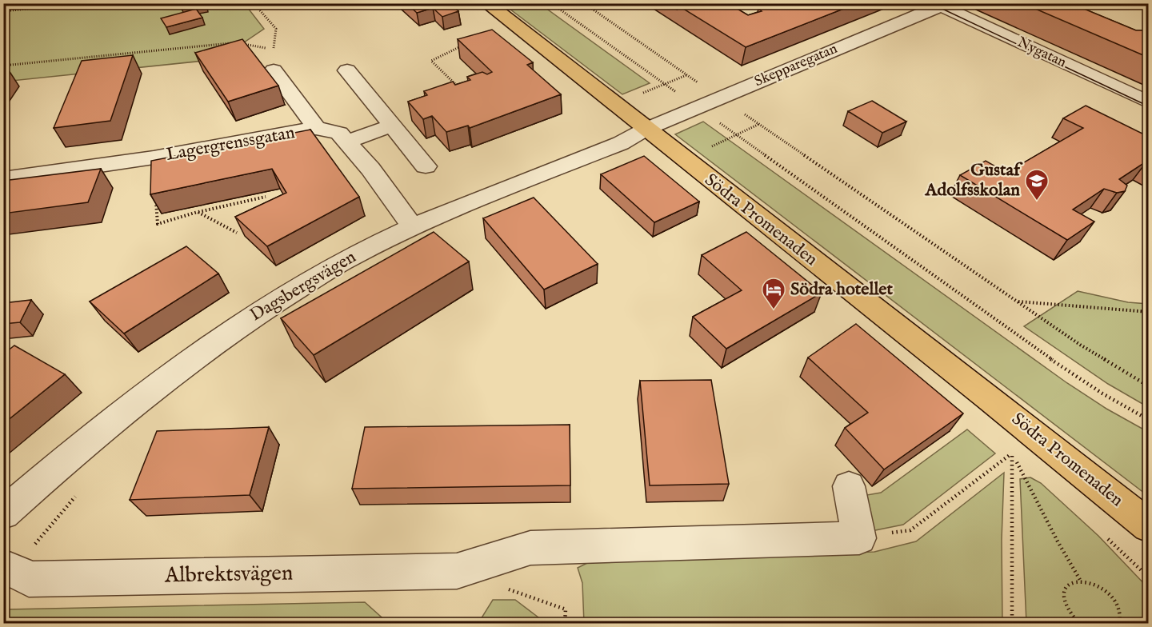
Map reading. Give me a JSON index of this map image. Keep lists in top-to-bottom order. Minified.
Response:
{"streets":{"main road":["Södra Promenaden"],"street":["Nygatan","Skepparegatan","Lagergrenssgatan","Dagsbergsvägen","Albrektsvägen"]},"crossings":[["Nygatan","Skepparegatan"],["Skepparegatan","Södra Promenaden"],["Skepparegatan","Dagsbergsvägen"],["Lagergrenssgatan","Dagsbergsvägen"],["Södra Promenaden","Dagsbergsvägen"]],"places":{"school or university":["Gustaf Adolfsskolan"],"hotel":["Södra hotellet"]}}
